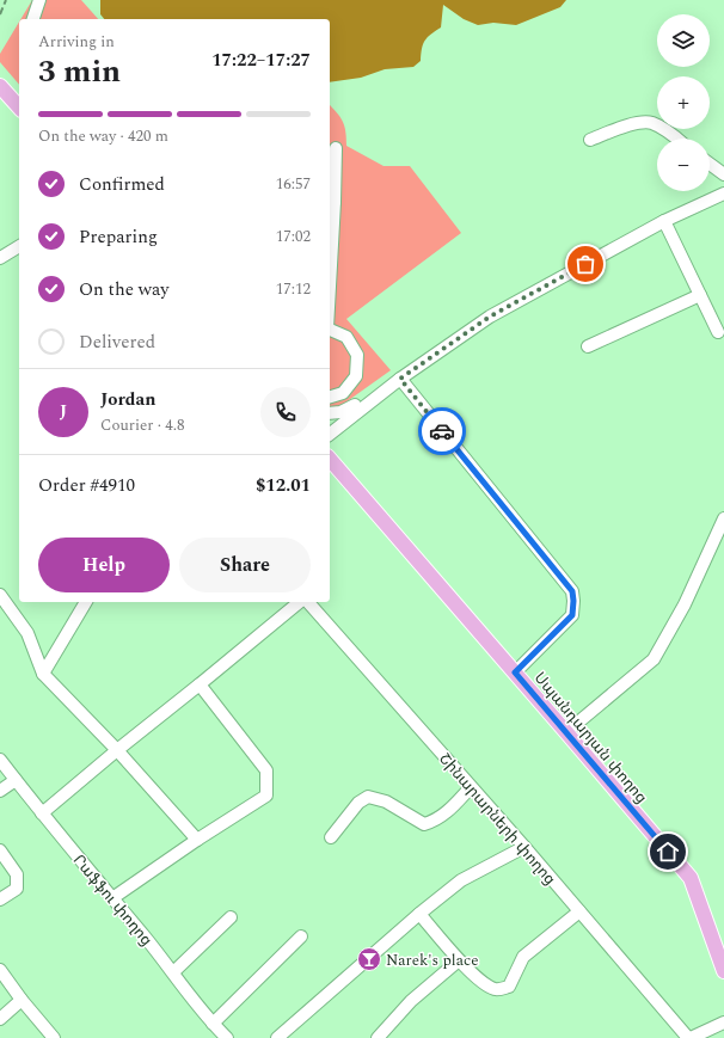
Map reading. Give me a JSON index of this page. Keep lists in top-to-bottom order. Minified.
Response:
{"streets":{"main road":["Սպանդարյան փողոց"],"street":["Շինարարների փողոց","Րաֆֆու փողոց"]},"places":{"bar":["Narek's place"]},"page":{"map_buttons":["+","−"],"heading":["3 min","Arriving in","17:22–17:27"],"panel":["Jordan","Courier · 4.8","Order #4910","$12.01"],"bar":"On the way · 420 m","list":[["Confirmed","16:57"],["Preparing","17:02"],["On the way","17:12"],"Delivered"],"round":"J","buttons":["Help","Share"]}}
